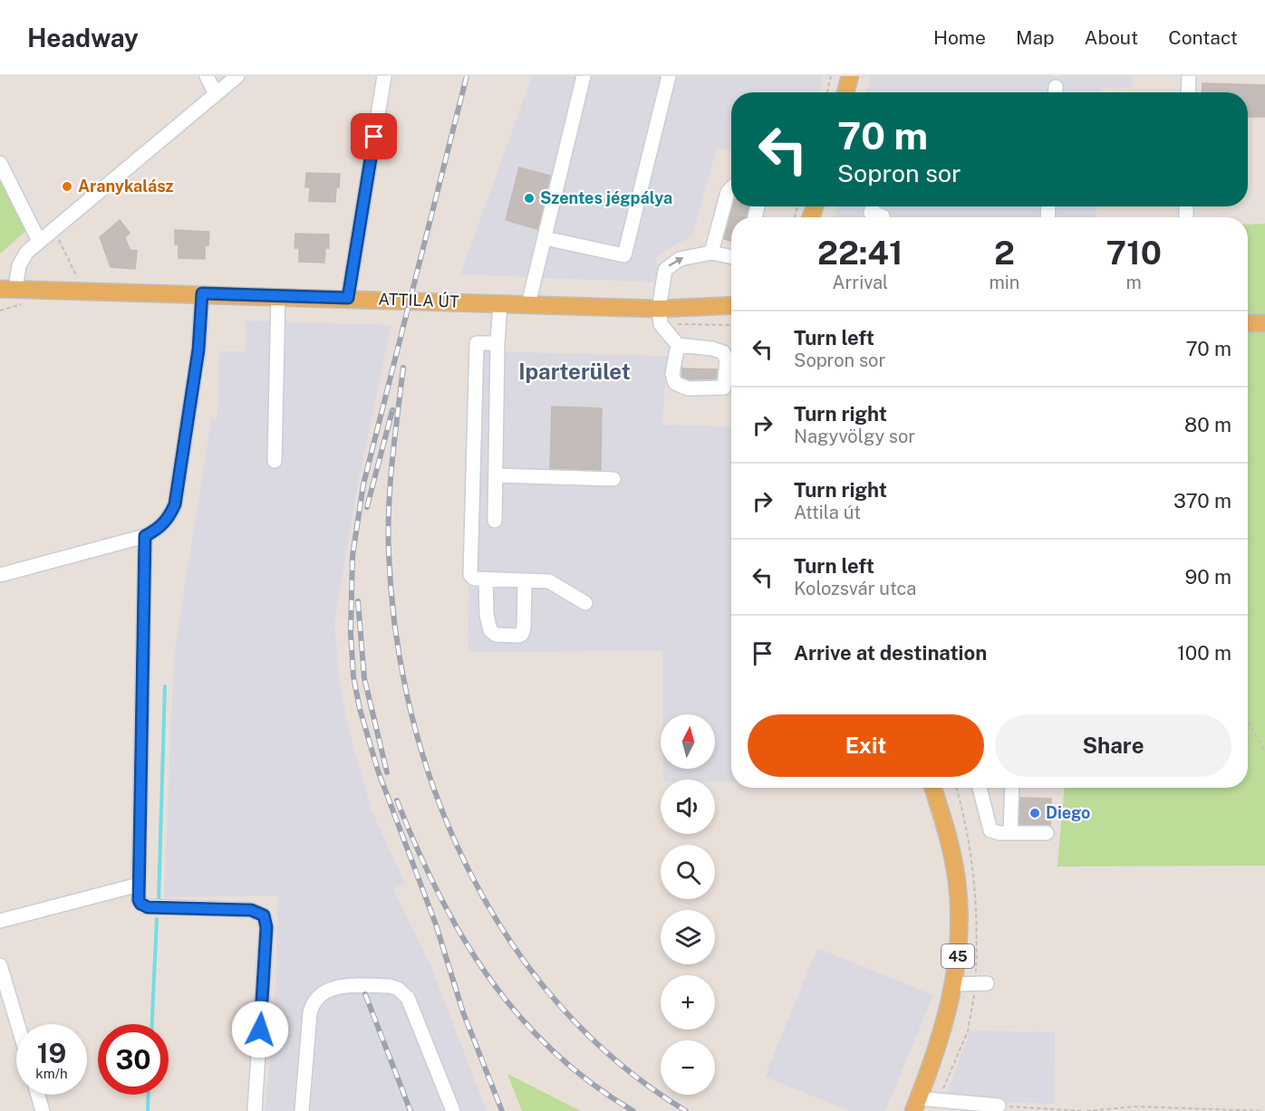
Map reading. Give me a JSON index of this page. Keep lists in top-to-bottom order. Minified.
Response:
{"streets":{"main road":["ATTILA ÚT","45"]},"districts":["Iparterület"],"places":["Aranykalász","Szentes jégpálya","Diego"],"north":"top","page":{"header":"Headway","nav":["Home","Map","About","Contact"],"turn":["70 m","Sopron sor"],"eta":["22:41","Arrival","2","min","710","m"],"list":[{"name":"Turn left","note":"Sopron sor","value":"70 m"},{"name":"Turn right","note":"Nagyvölgy sor","value":"80 m"},{"name":"Turn right","note":"Attila út","value":"370 m"},{"name":"Turn left","note":"Kolozsvár utca","value":"90 m"},{"name":"Arrive at destination","value":"100 m"}],"buttons":["Exit","Share"],"map_buttons":["+","−"],"speed":"19 km/h","limit":"30"}}
